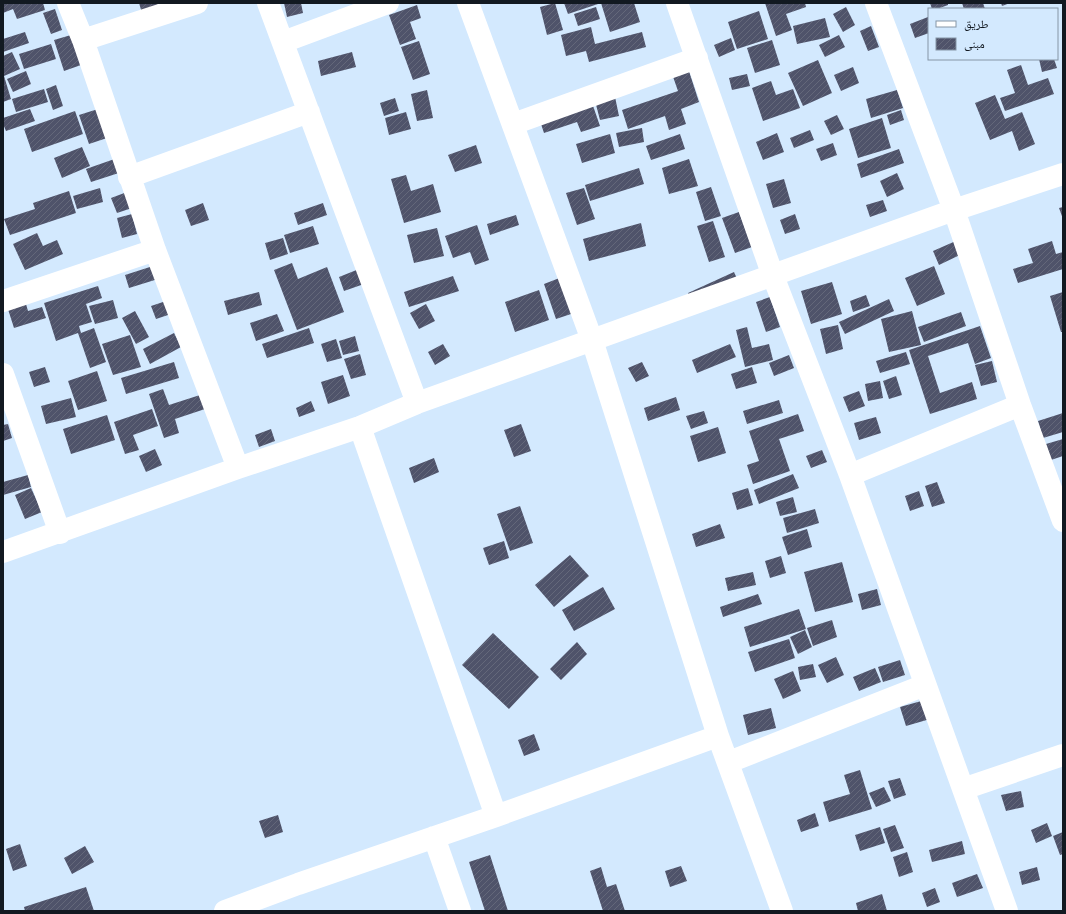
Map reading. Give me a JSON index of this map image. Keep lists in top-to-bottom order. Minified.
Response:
{"legend":["طريق","مبنى"]}
